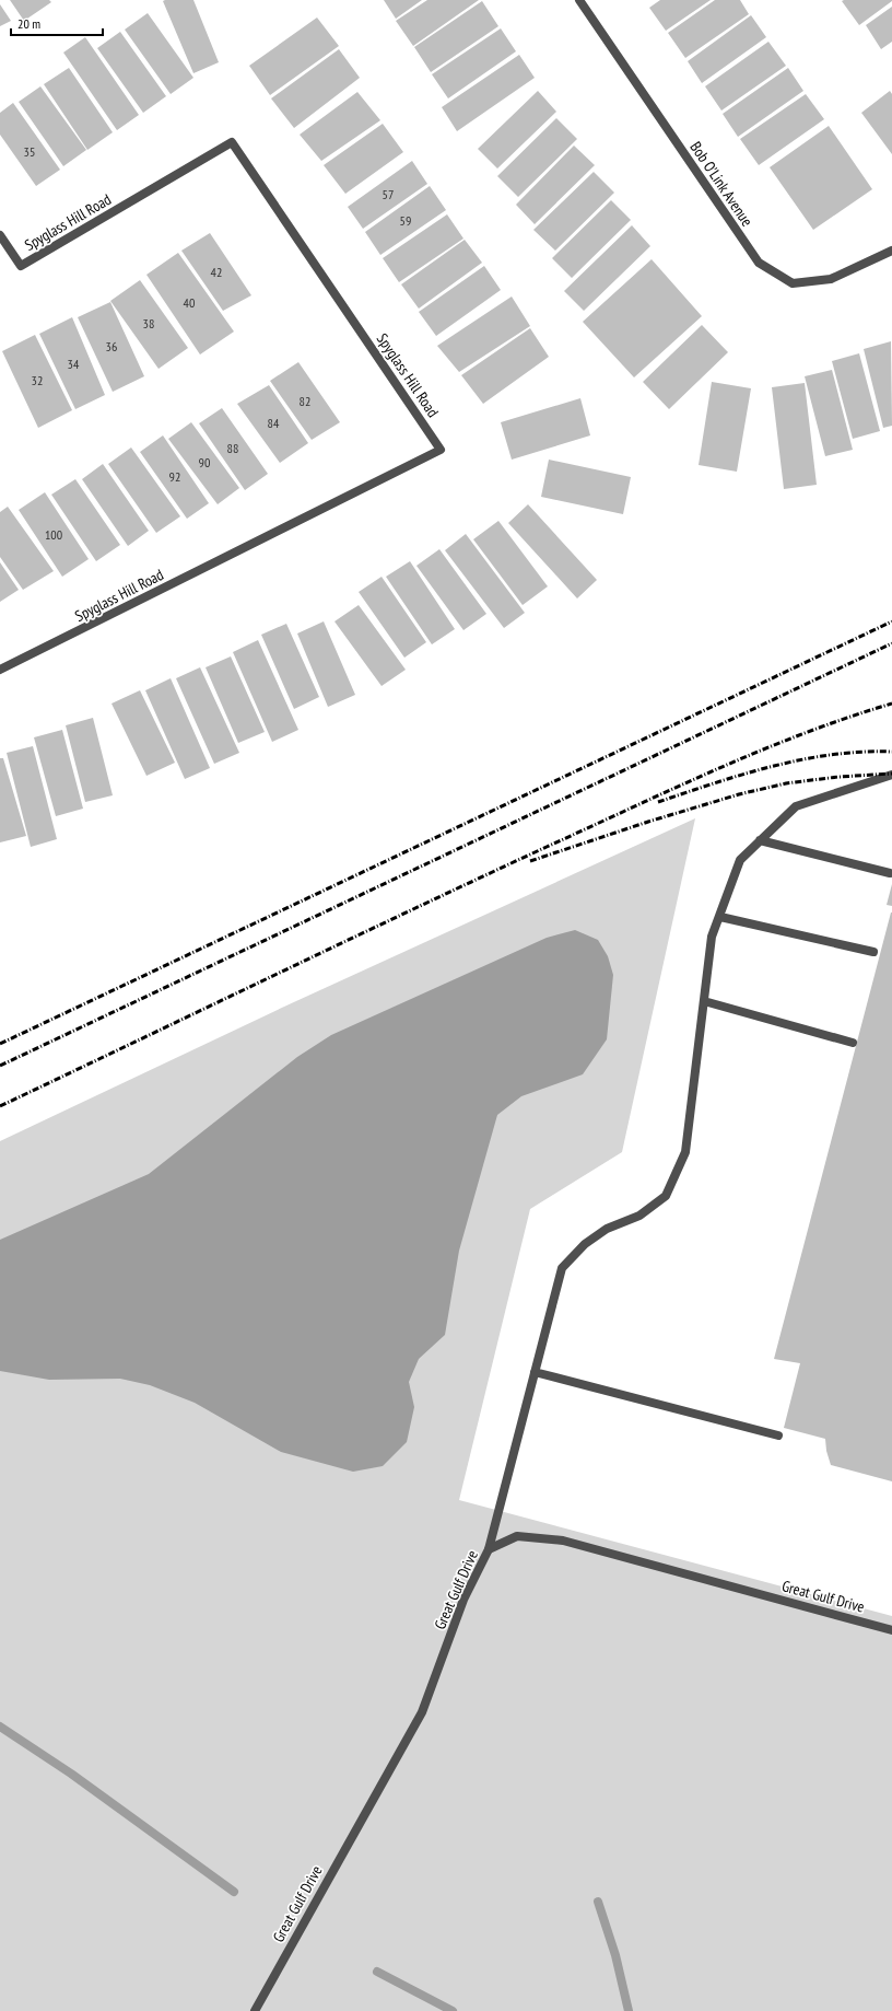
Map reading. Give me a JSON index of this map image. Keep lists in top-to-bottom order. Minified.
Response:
{"streets":{"street":["Bob O'Link Avenue","Spyglass Hill Road","Great Gulf Drive"]},"house_numbers":["35","57","59","42","40","38","36","34","32","82","84","88","90","92","100"],"scale_bar":"20 m"}
